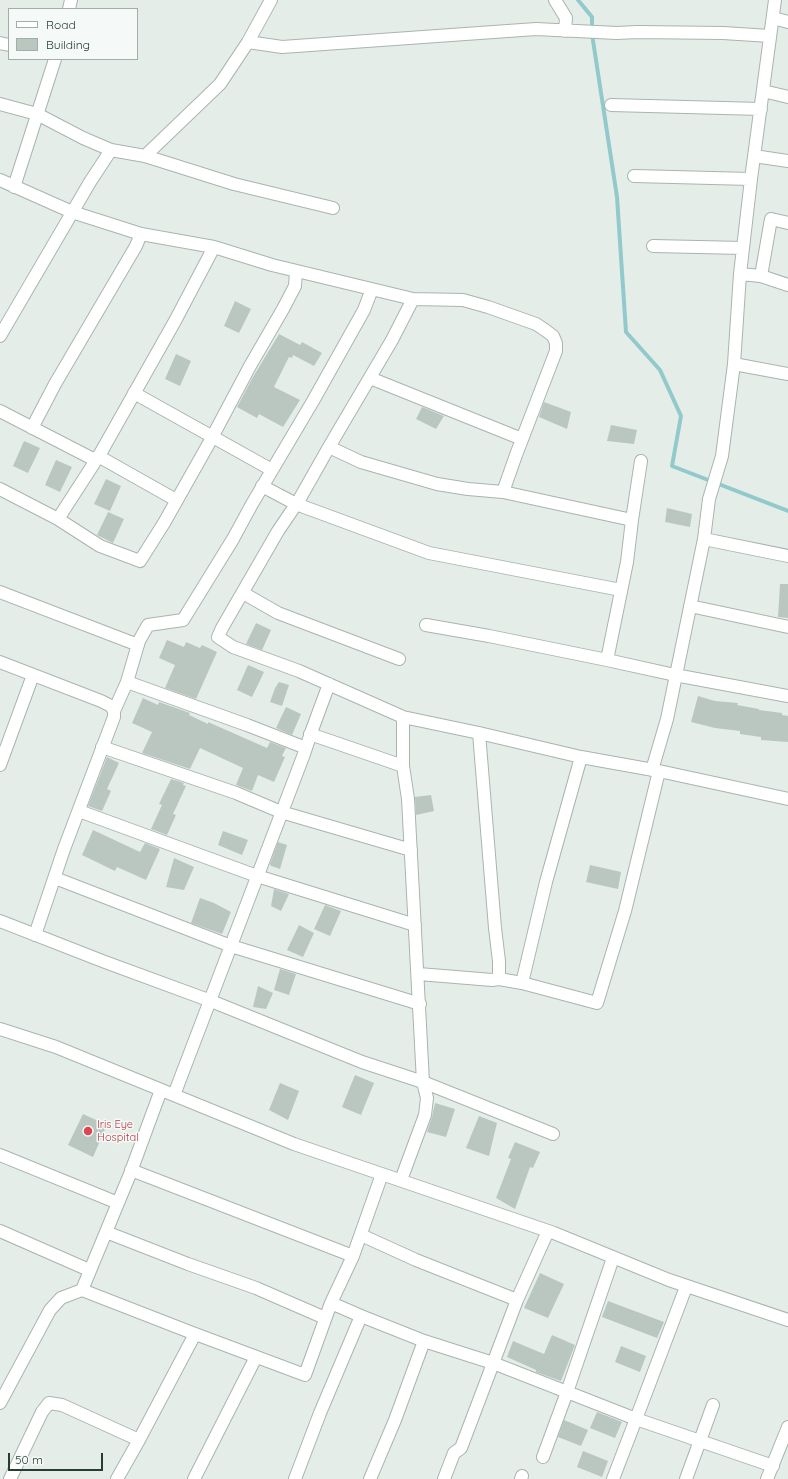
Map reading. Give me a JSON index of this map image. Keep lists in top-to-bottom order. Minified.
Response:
{"places":["Iris Eye Hospital"],"legend":["Road","Building"],"scale_bar":"50 m"}
